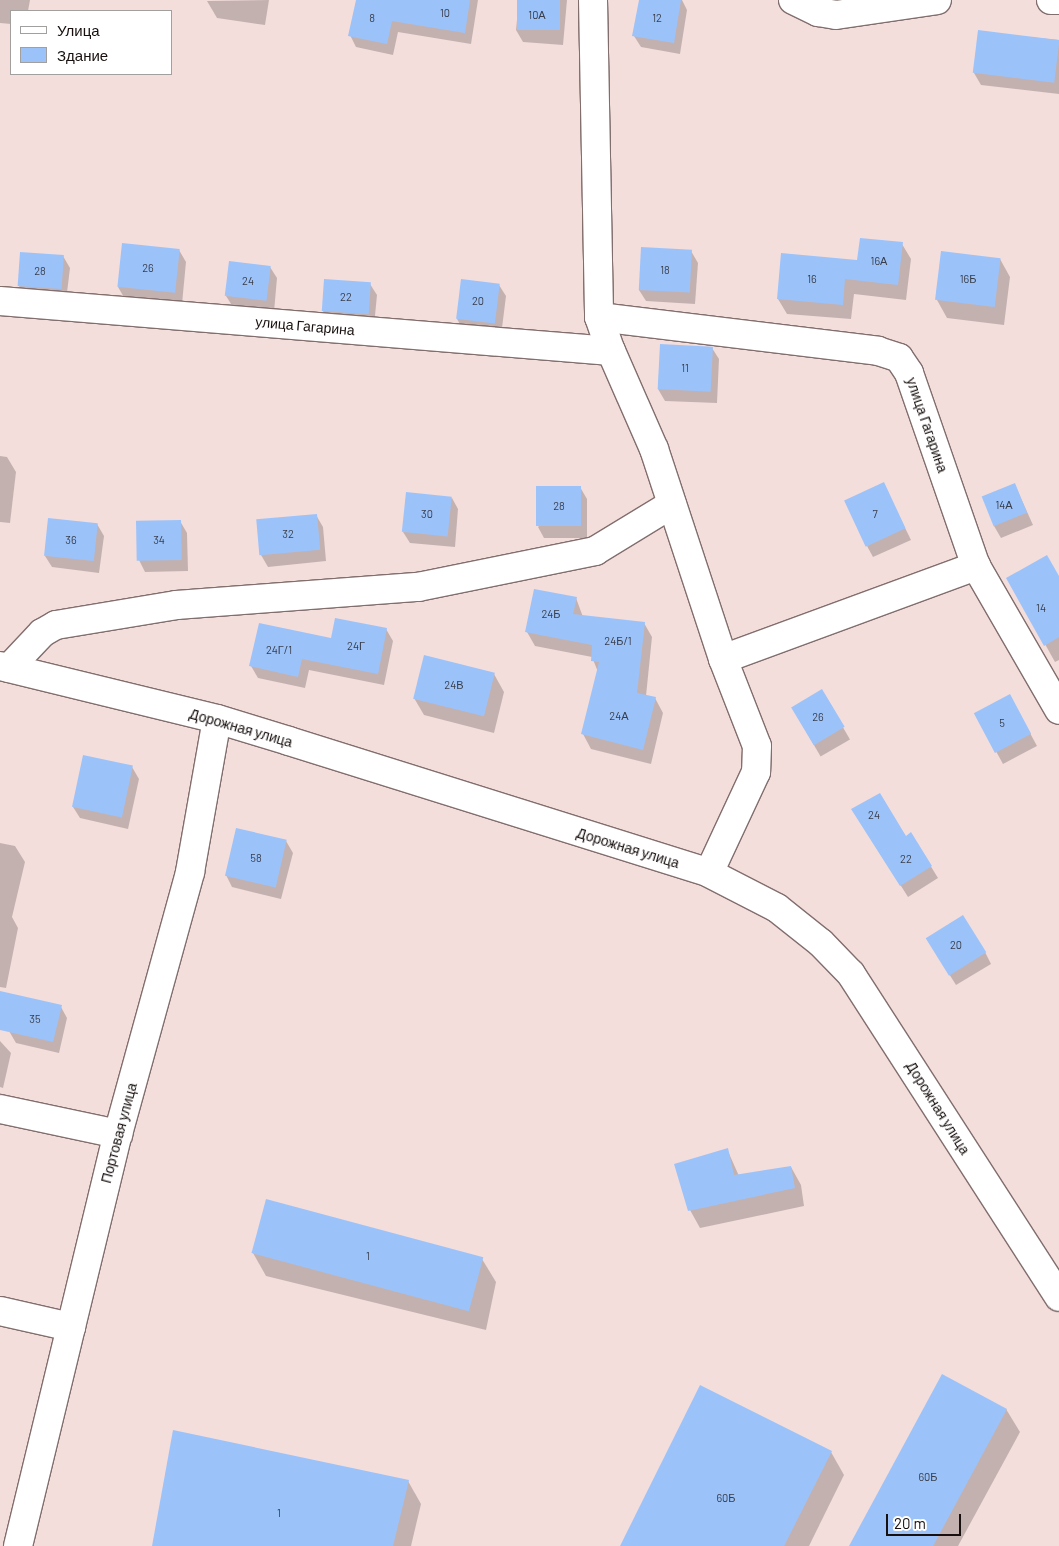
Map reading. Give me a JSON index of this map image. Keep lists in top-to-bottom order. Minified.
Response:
{"streets":{"street":["улица Гагарина","Дорожная улица","Портовая улица"]},"crossings":[["Дорожная улица","Портовая улица"]],"house_numbers":["10","10А","8","12","16А","26","18","28","16","16Б","24","22","20","11","14А","28","30","7","32","36","34","14","24Б","24Б/1","24Г","24Г/1","24В","24А","26","5","24","58","22","20","35","1","60Б","60Б","1"],"legend":["Улица","Здание"],"scale_bar":"20 m"}
